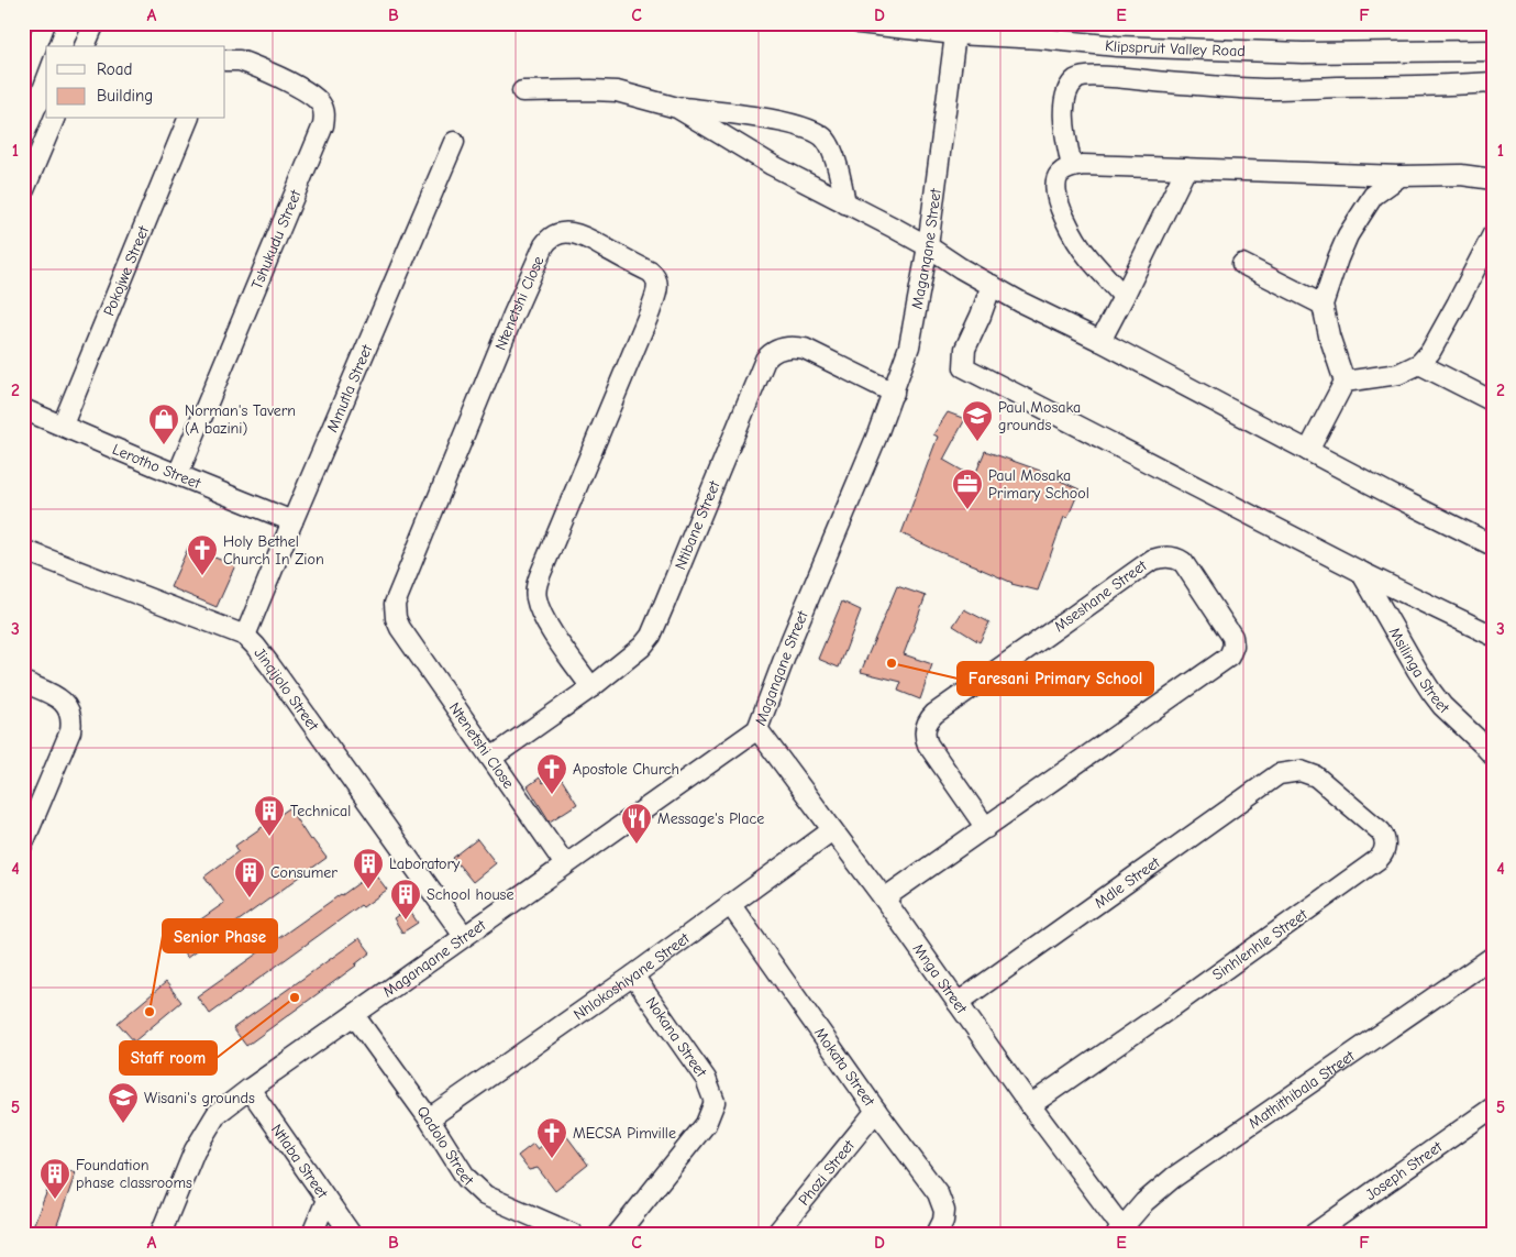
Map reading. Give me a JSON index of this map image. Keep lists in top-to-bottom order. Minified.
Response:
{"streets":{"street":["Klipspruit Valley Road","Tshukudu Street","Maganqane Street","Pokojwe Street","Ntenetshi Close","Mmutla Street","Lerotho Street","Ntibane Street","Mseshane Street","Msilinga Street","Jinqijolo Street","Mdle Street","Sinhlenhle Street","Nhlokoshiyane Street","Mnga Street","Nokana Street","Mokata Street","Mathithibala Street","Qadolo Street","Ntlaba Street","Joseph Street","Phozi Street"]},"crossings":[["Klipspruit Valley Road","Maganqane Street"],["Tshukudu Street","Lerotho Street"],["Maganqane Street","Ntenetshi Close"],["Maganqane Street","Ntibane Street"],["Maganqane Street","Jinqijolo Street"],["Maganqane Street","Mnga Street"],["Maganqane Street","Qadolo Street"],["Maganqane Street","Ntlaba Street"],["Pokojwe Street","Lerotho Street"],["Ntenetshi Close","Ntibane Street"],["Mmutla Street","Lerotho Street"],["Mmutla Street","Jinqijolo Street"],["Mseshane Street","Mnga Street"],["Mdle Street","Sinhlenhle Street"],["Mdle Street","Mnga Street"],["Sinhlenhle Street","Mnga Street"],["Nhlokoshiyane Street","Mnga Street"],["Nhlokoshiyane Street","Nokana Street"],["Nhlokoshiyane Street","Mokata Street"],["Nhlokoshiyane Street","Qadolo Street"],["Mnga Street","Mathithibala Street"],["Mokata Street","Phozi Street"]],"places":{"school or university":["Paul Mosaka grounds","Wisani's grounds"],"shop":["Norman's Tavern (A bazini)"],"office":["Paul Mosaka Primary School"],"church":["Holy Bethel Church In Zion","Apostole Church","MECSA Pimville"],"other":["Faresani Primary School","Staff room","Senior Phase"],"building":["Technical","Laboratory","Consumer","School house","Foundation phase classrooms"],"restaurant":["Message's Place"]},"legend":["Road","Building"],"grid":{"columns":["A","B","C","D","E","F"],"rows":["1","2","3","4","5"]}}
